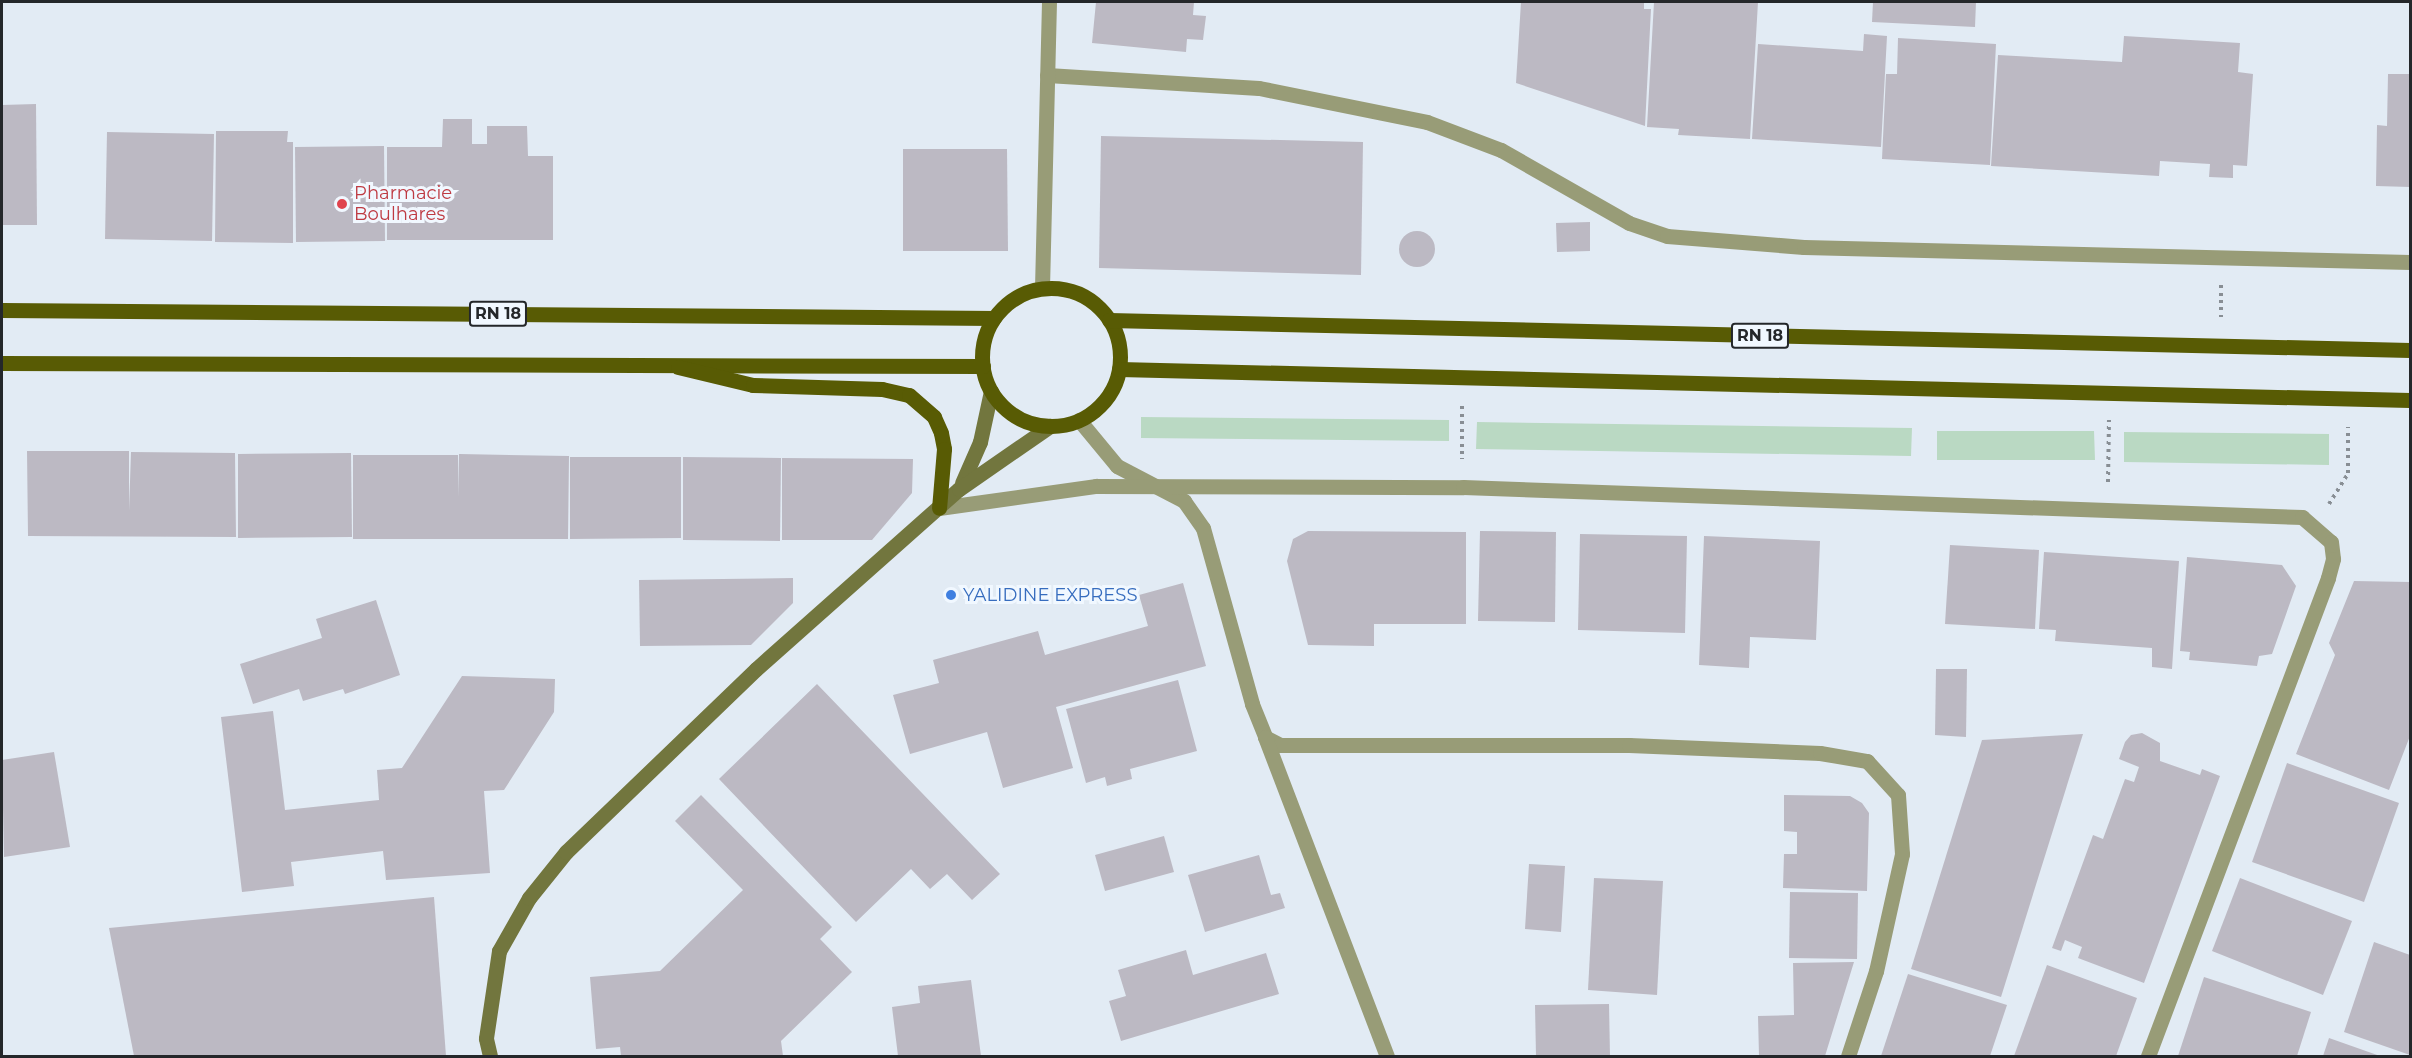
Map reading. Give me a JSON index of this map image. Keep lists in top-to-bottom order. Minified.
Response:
{"streets":{"main road":["RN 18"]},"places":["Pharmacie Boulhares","YALIDINE EXPRESS"]}
